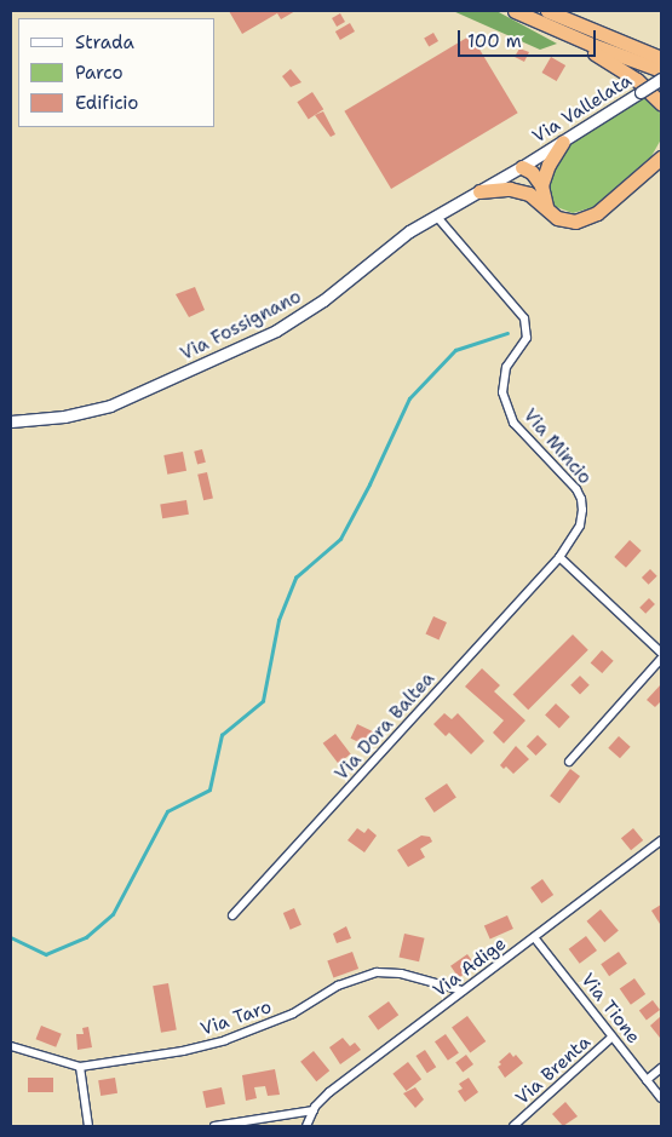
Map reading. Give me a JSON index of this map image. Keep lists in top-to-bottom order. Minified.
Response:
{"streets":{"street":["Via Vallelata","Via Fossignano","Via Mincio","Via Dora Baltea","Via Adige","Via Tione","Via Taro","Via Brenta"]},"crossings":[["Via Vallelata","Via Fossignano"],["Via Fossignano","Via Mincio"],["Via Mincio","Via Dora Baltea"],["Via Adige","Via Tione"],["Via Adige","Via Taro"],["Via Tione","Via Brenta"]],"legend":["Strada","Parco","Edificio"],"scale_bar":"100 m"}
